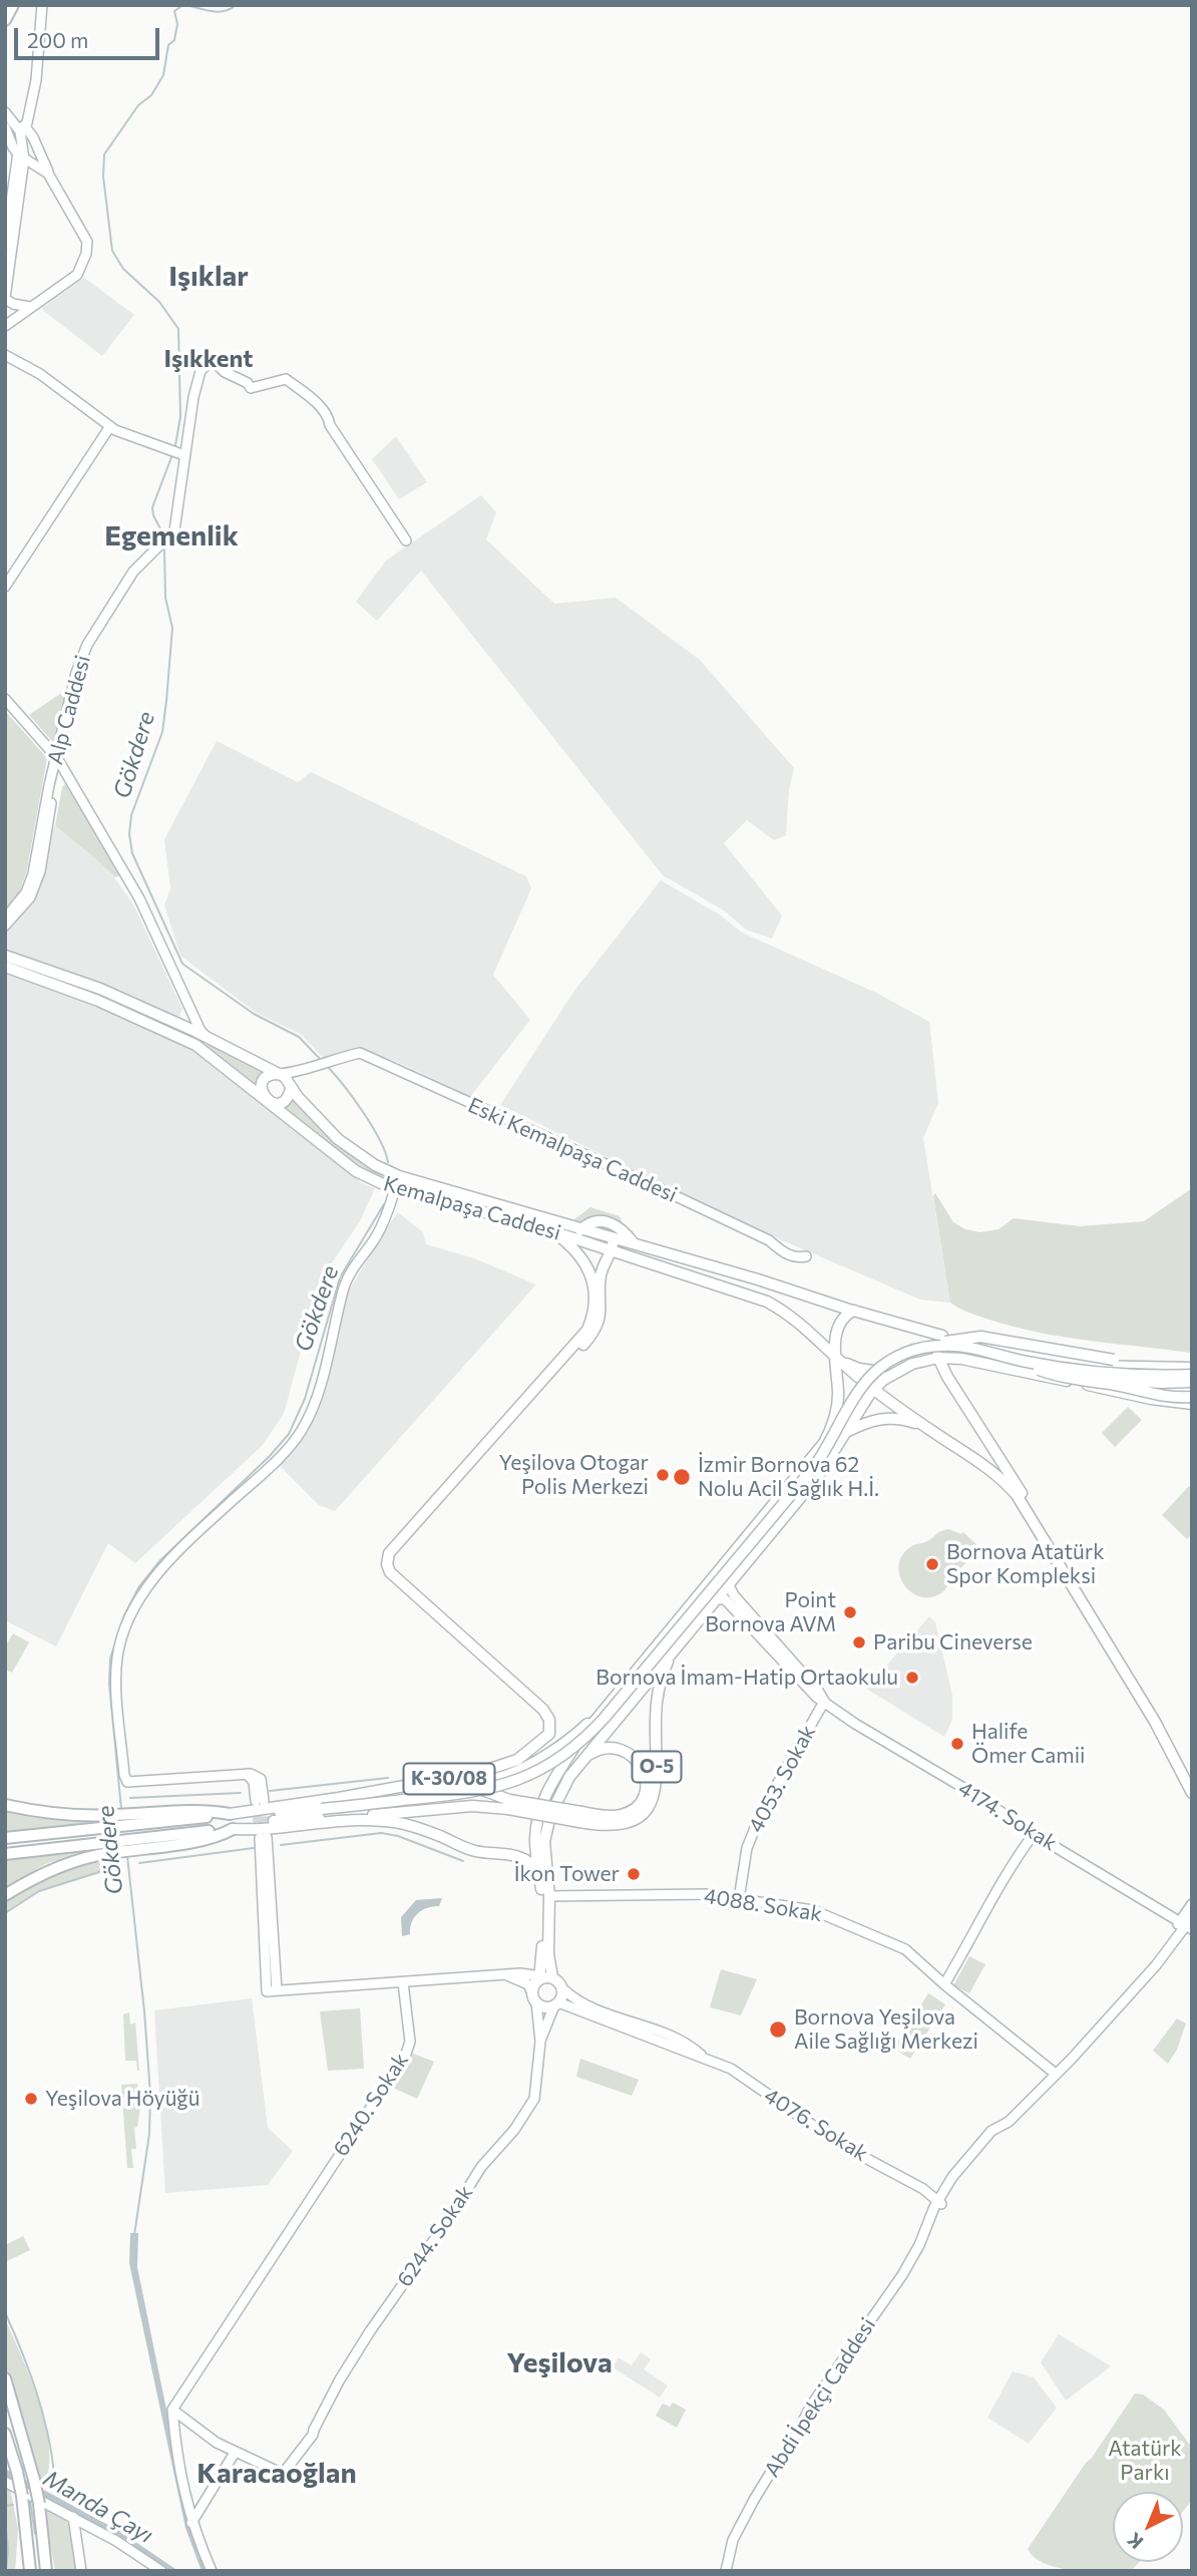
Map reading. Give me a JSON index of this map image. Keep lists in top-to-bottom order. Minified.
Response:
{"streets":{"highway":["K-30/08"],"main road":["Kemalpaşa Caddesi","O-5"],"street":["Alp Caddesi","Eski Kemalpaşa Caddesi","4053. Sokak","4174. Sokak","4088. Sokak","6240. Sokak","4076. Sokak","6244. Sokak","Abdi İpekçi Caddesi"]},"crossings":[["Eski Kemalpaşa Caddesi","Kemalpaşa Caddesi"],["O-5","K-30/08"],["4053. Sokak","4174. Sokak"],["4053. Sokak","4088. Sokak"],["4174. Sokak","Abdi İpekçi Caddesi"],["4088. Sokak","Abdi İpekçi Caddesi"],["4076. Sokak","6244. Sokak"],["4076. Sokak","Abdi İpekçi Caddesi"]],"districts":["Işıklar","Işıkkent","Egemenlik","Yeşilova","Karacaoğlan"],"water":["Gökdere","Manda Çayı"],"parks":["Atatürk Parkı"],"places":["Yeşilova Otogar Polis Merkezi","İzmir Bornova 62 Nolu Acil Sağlık H.İ.","Bornova Atatürk Spor Kompleksi","Point Bornova AVM","Paribu Cineverse","Bornova İmam-Hatip Ortaokulu","Halife Ömer Camii","İkon Tower","Bornova Yeşilova Aile Sağlığı Merkezi","Yeşilova Höyüğü"],"scale_bar":"200 m","north":"bottom left"}
